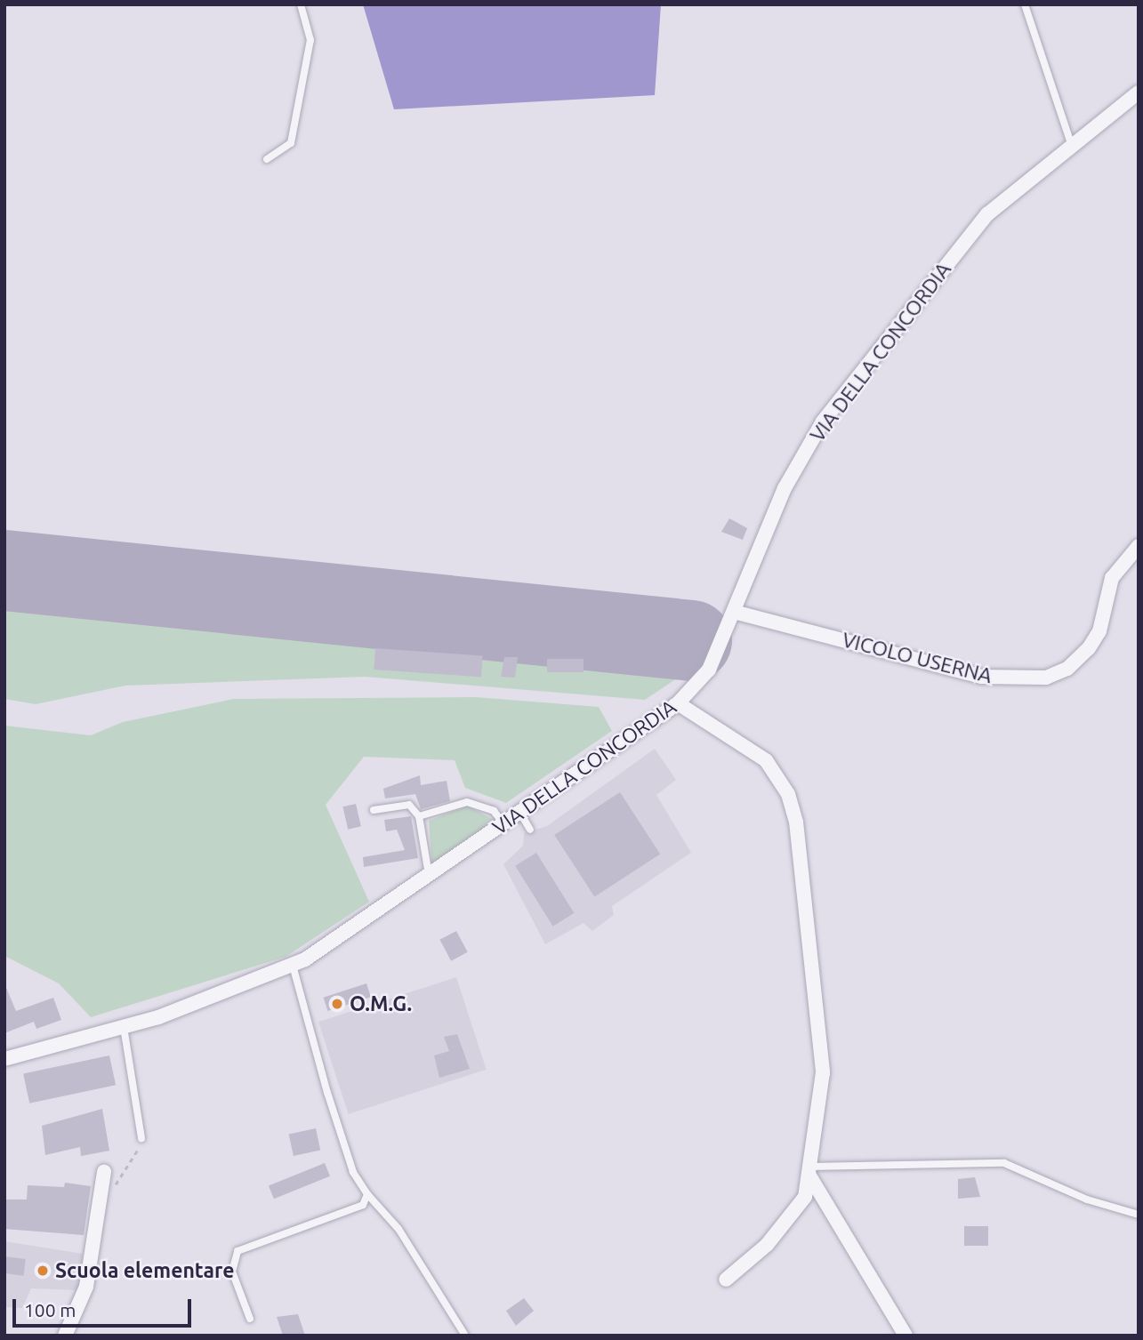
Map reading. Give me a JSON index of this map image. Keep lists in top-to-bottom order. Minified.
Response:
{"streets":{"street":["VIA DELLA CONCORDIA","VICOLO USERNA"]},"crossings":[["VIA DELLA CONCORDIA","VICOLO USERNA"]],"places":["O.M.G.","Scuola elementare"],"scale_bar":"100 m"}
